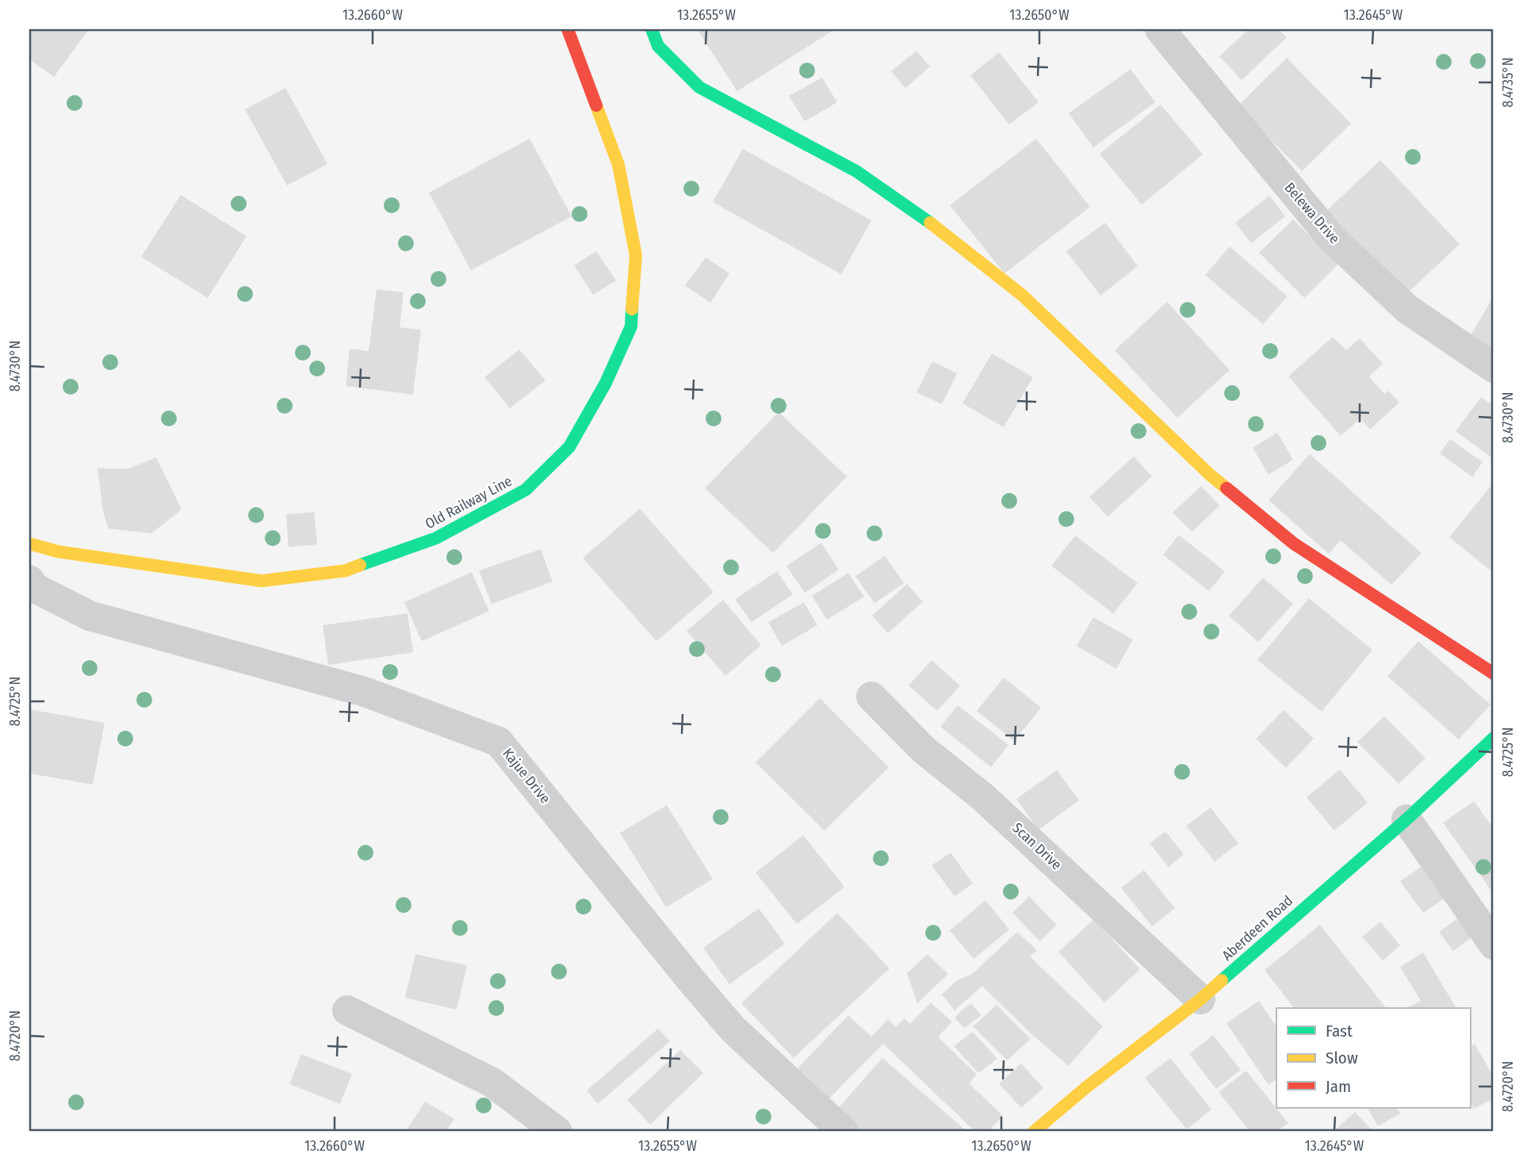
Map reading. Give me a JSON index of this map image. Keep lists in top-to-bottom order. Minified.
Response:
{"streets":{"street":["Belewa Drive","Old Railway Line","Kajue Drive","Scan Drive","Aberdeen Road"]},"crossings":[["Scan Drive","Aberdeen Road"]],"legend":["Fast","Slow","Jam"],"coordinates":["13.2660°W","13.2655°W","13.2650°W","13.2645°W","8.4735°N","8.4730°N","8.4725°N","8.4720°N"]}
